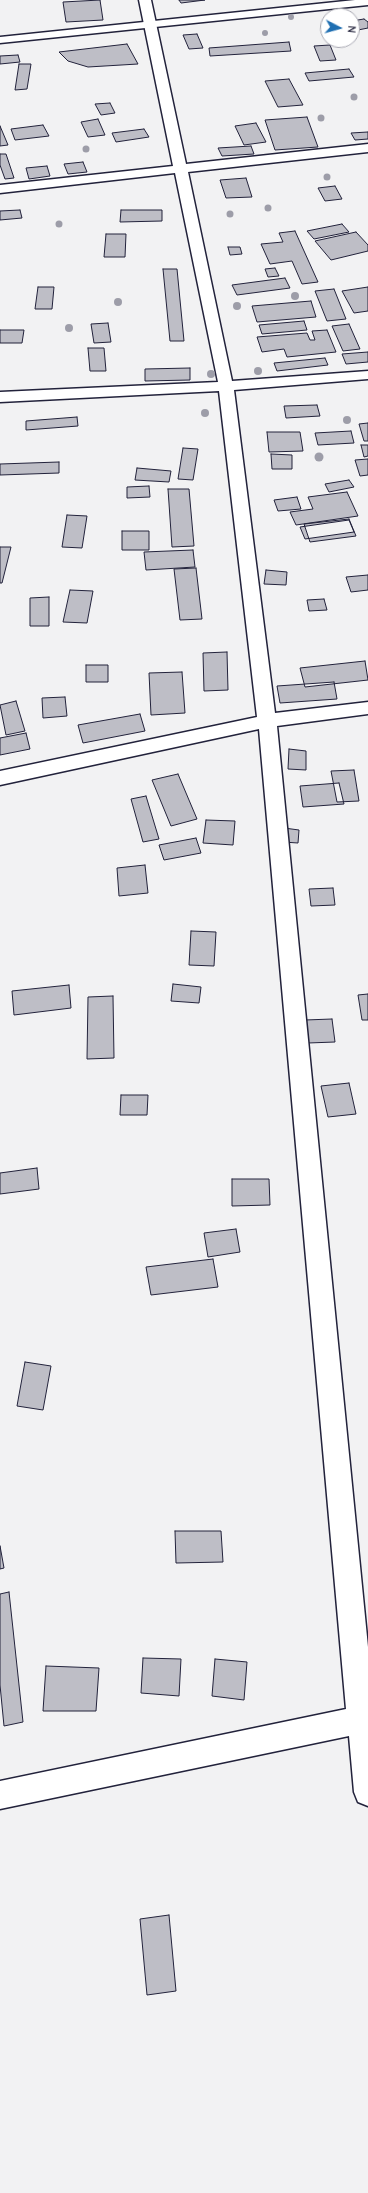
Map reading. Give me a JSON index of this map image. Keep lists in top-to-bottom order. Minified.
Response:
{"north":"right"}
